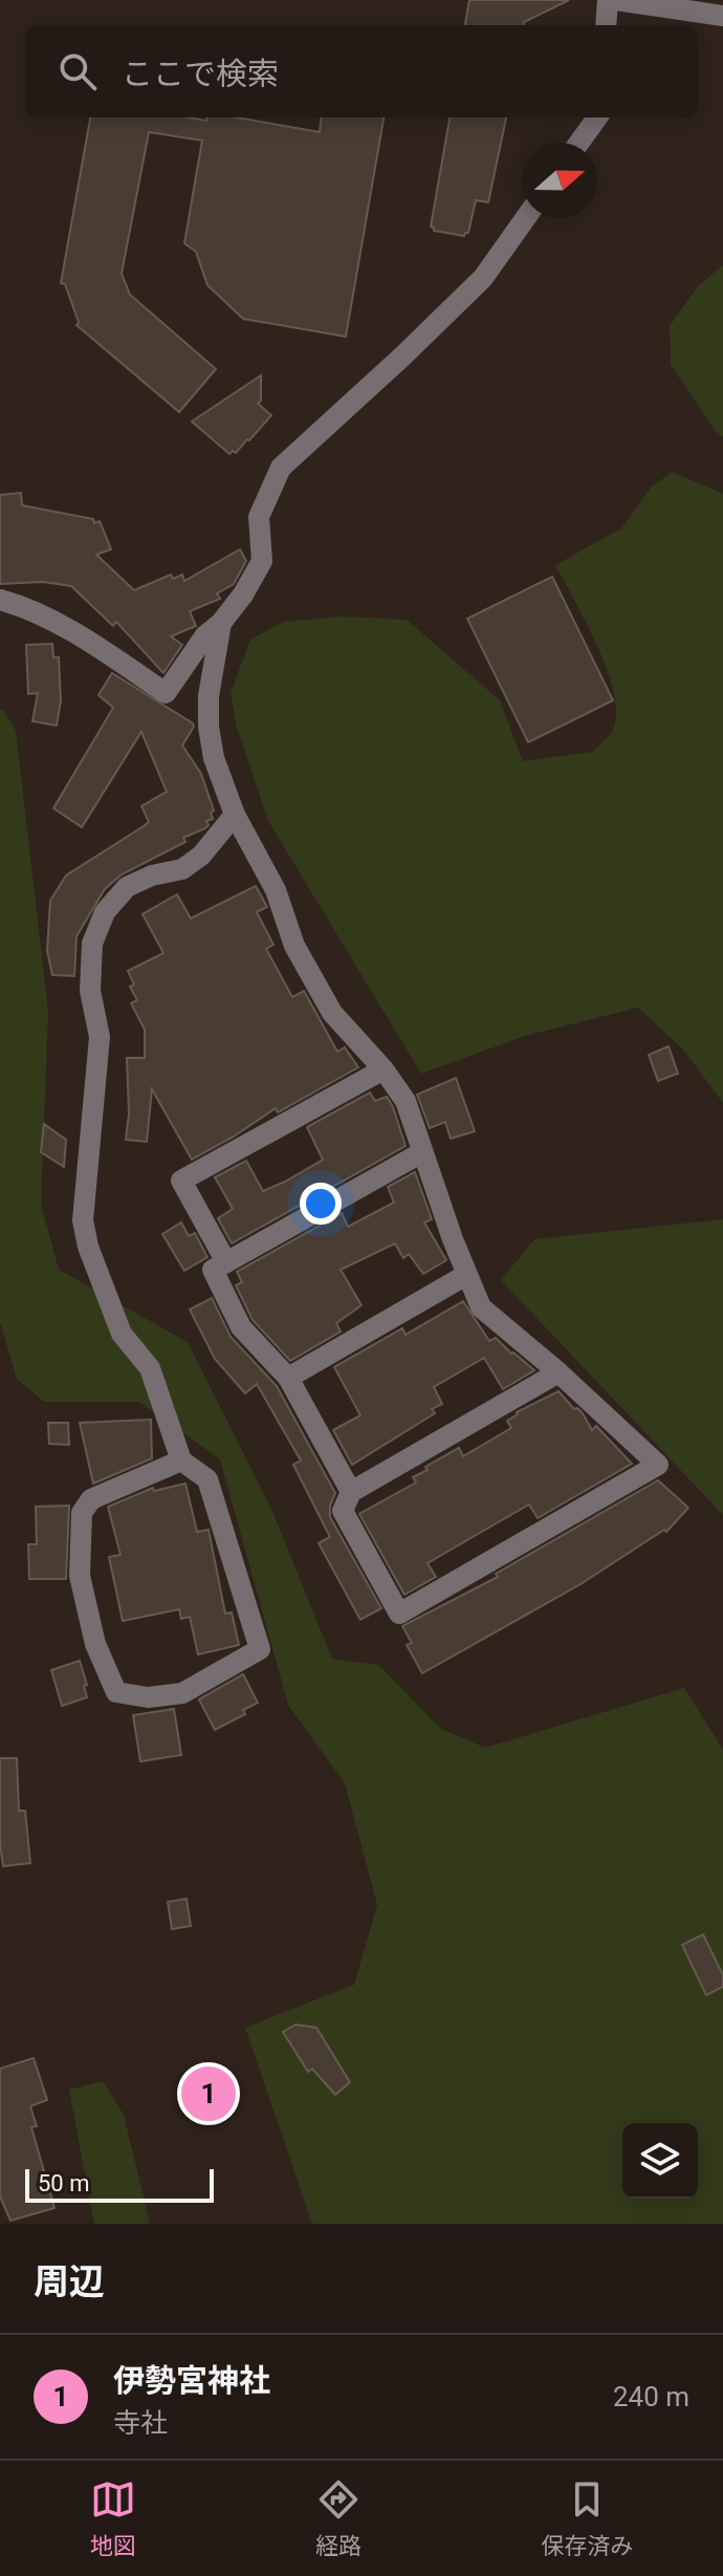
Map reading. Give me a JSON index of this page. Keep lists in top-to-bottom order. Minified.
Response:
{"scale_bar":"50 m","north":"right","page":{"search":"ここで検索","pins":"1","scale":"50 m","heading":"周辺","list":[{"mark":"1","name":"伊勢宮神社","note":"寺社","value":"240 m"}],"nav":["地図","経路","保存済み"]}}
